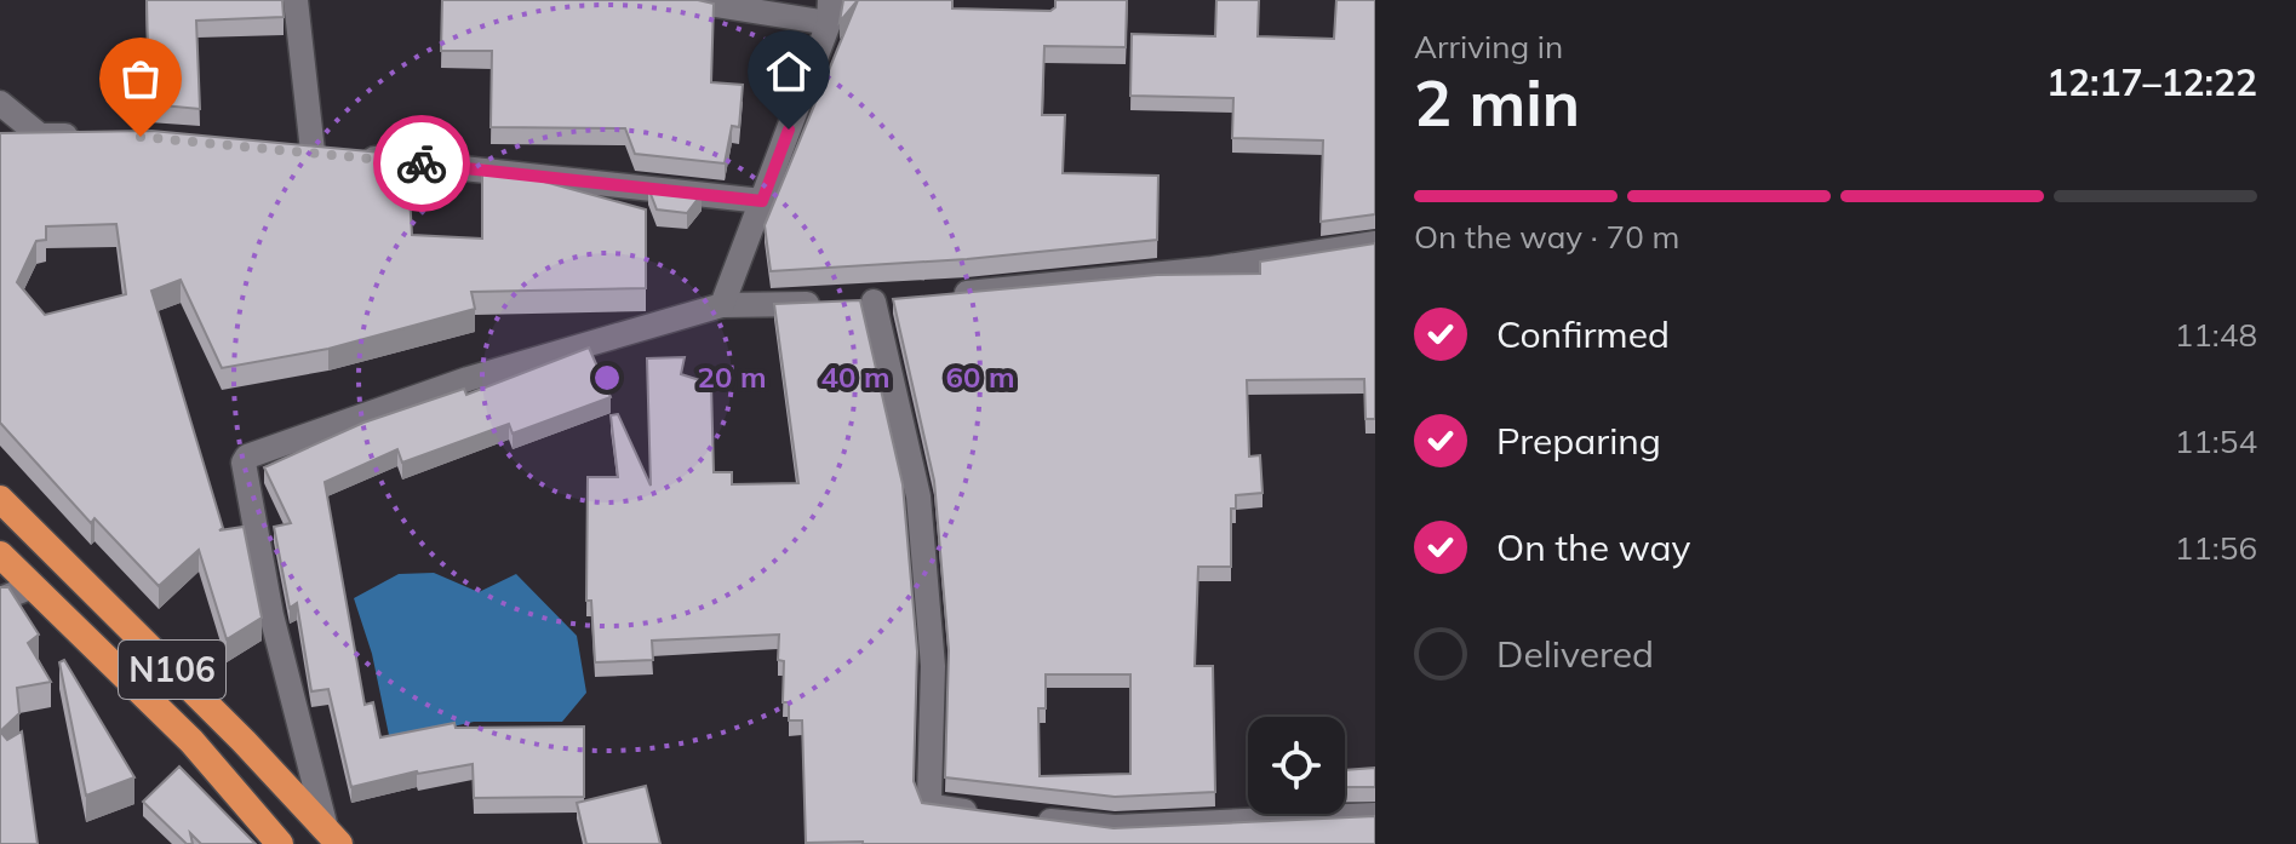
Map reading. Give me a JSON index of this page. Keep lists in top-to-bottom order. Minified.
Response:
{"streets":{"highway":["N106"]},"page":{"heading":["2 min","Arriving in","12:17–12:22"],"bar":"On the way · 70 m","list":[["Confirmed","11:48"],["Preparing","11:54"],["On the way","11:56"],"Delivered"]},"rings":["20 m","40 m","60 m"]}
